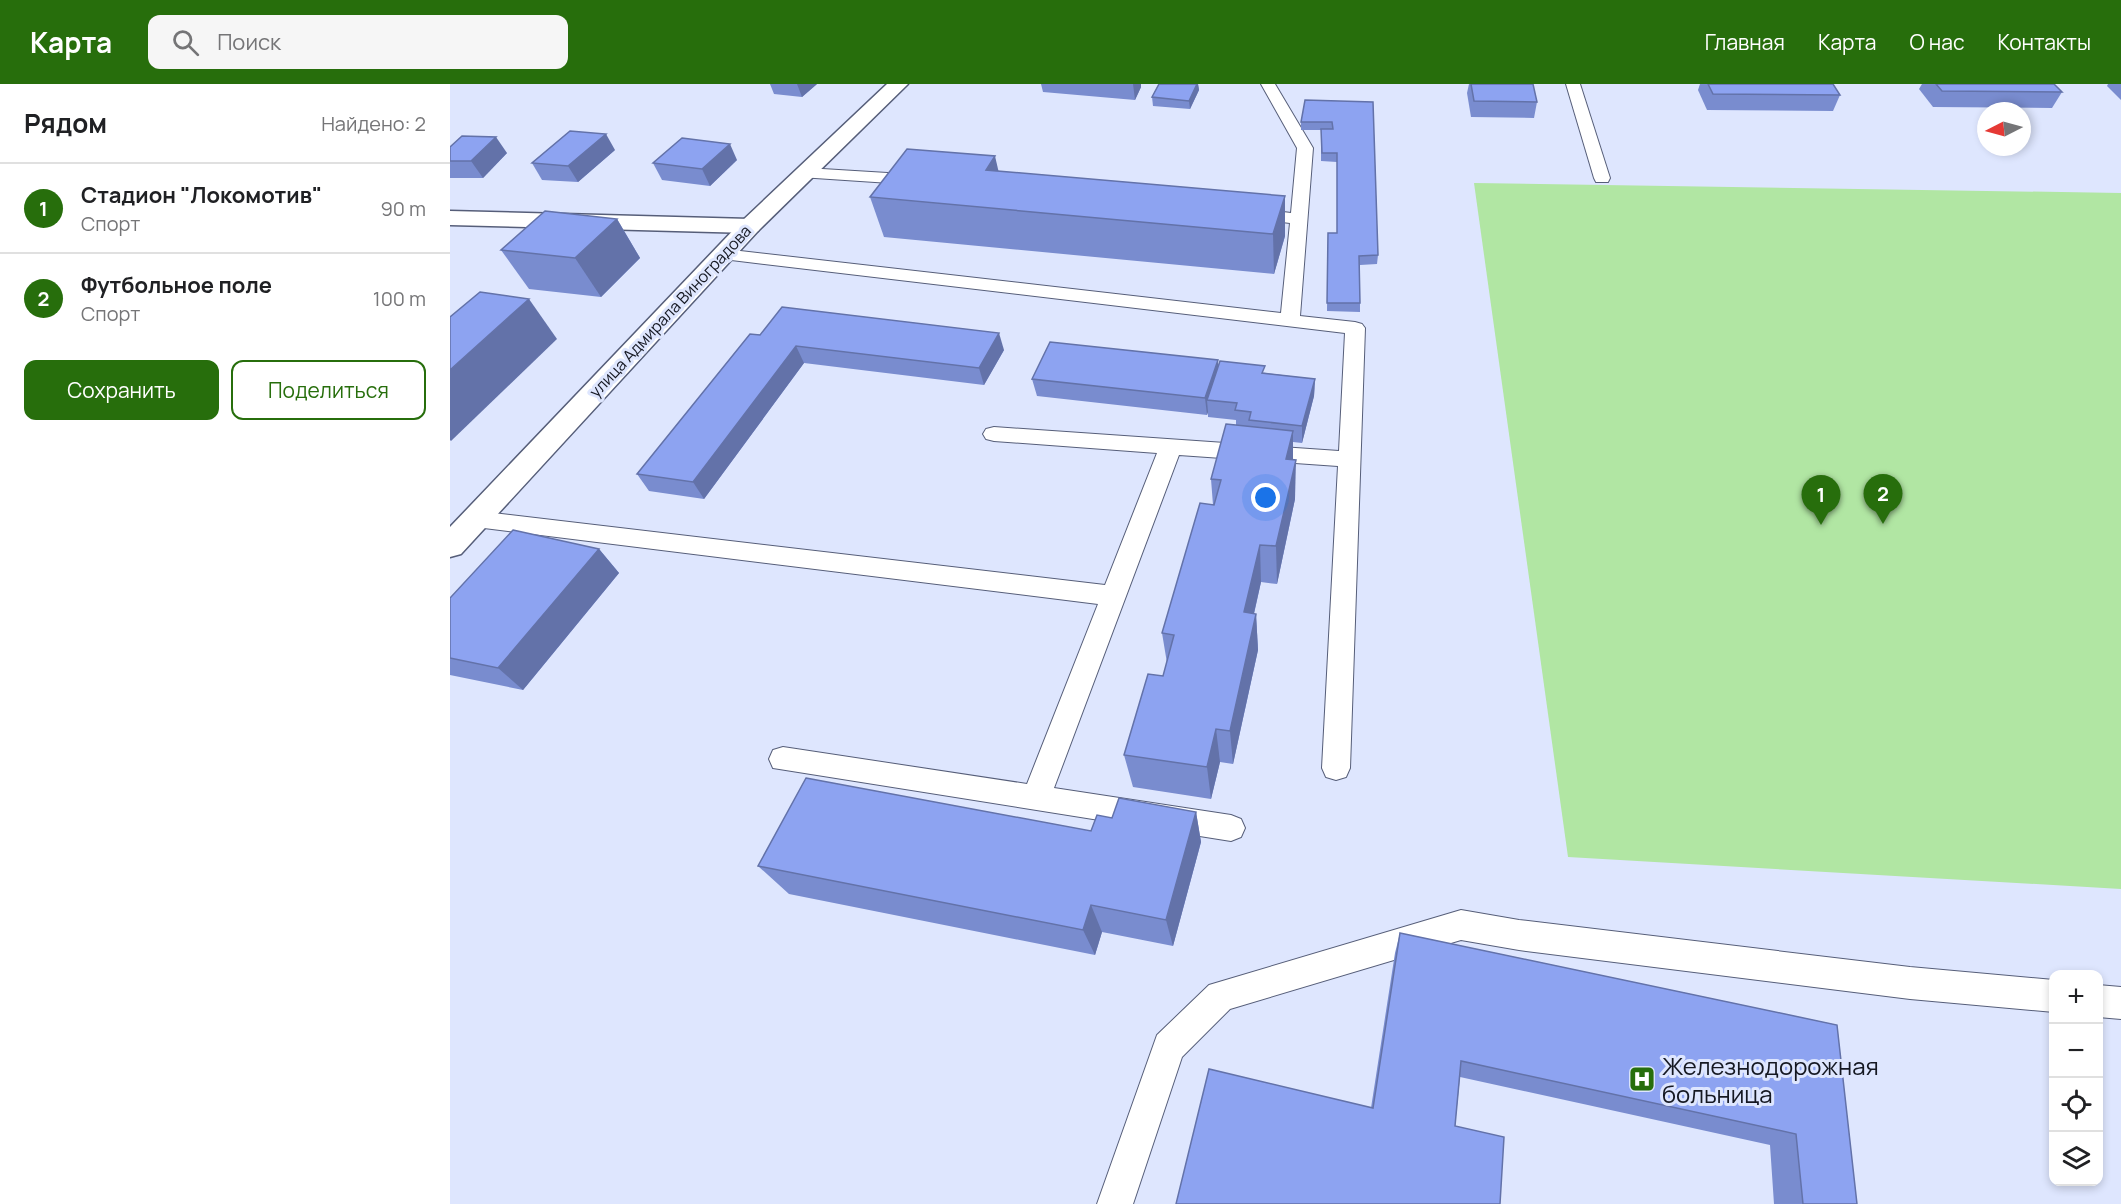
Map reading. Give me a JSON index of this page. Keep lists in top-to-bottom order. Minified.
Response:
{"streets":{"street":["улица Адмирала Виноградова"]},"places":{"hospital":["Железнодорожная больница"]},"north":"left","page":{"header":"Карта","search":"Поиск","nav":["Главная","Карта","О нас","Контакты"],"heading":["Рядом","Найдено: 2"],"list":[{"mark":"1","name":"Стадион \"Локомотив\"","note":"Спорт","value":"90 m"},{"mark":"2","name":"Футбольное поле","note":"Спорт","value":"100 m"}],"buttons":["Сохранить","Поделиться"],"pins":["2","1"],"map_buttons":["+","−"]}}
